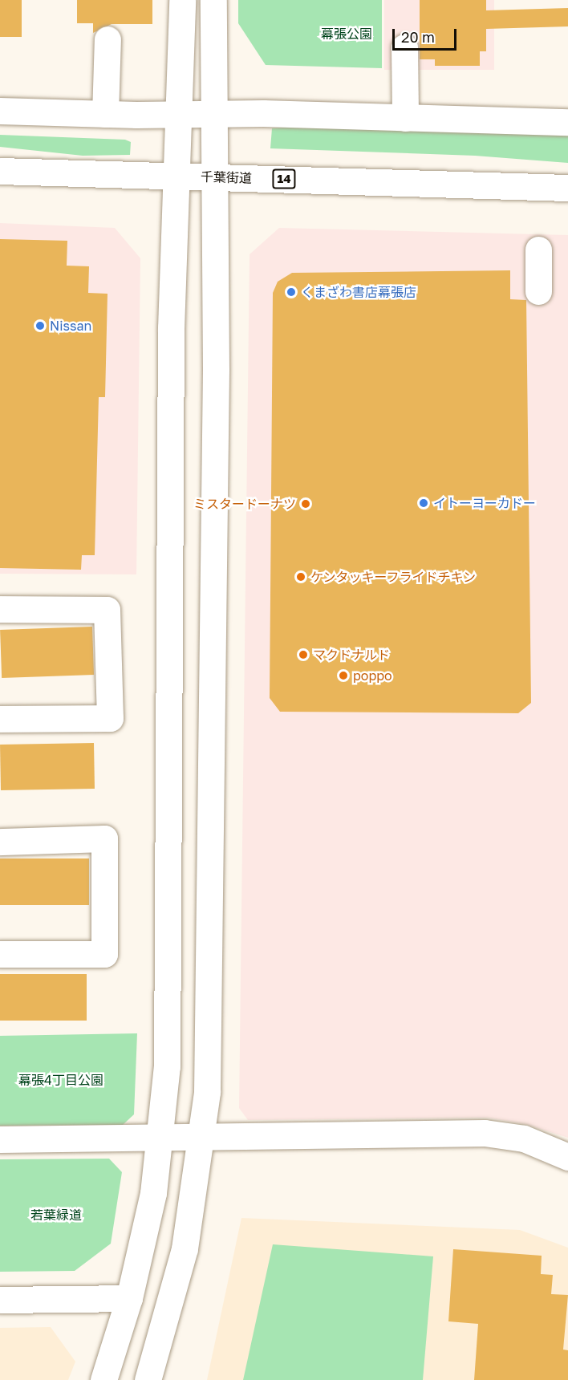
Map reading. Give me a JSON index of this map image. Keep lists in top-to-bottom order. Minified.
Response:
{"streets":{"main road":["千葉街道","14"]},"parks":["幕張公園","幕張4丁目公園","若葉緑道"],"places":["くまざわ書店幕張店","Nissan","イトーヨーカドー","ミスタードーナツ","ケンタッキーフライドチキン","マクドナルド","poppo"],"scale_bar":"20 m"}
